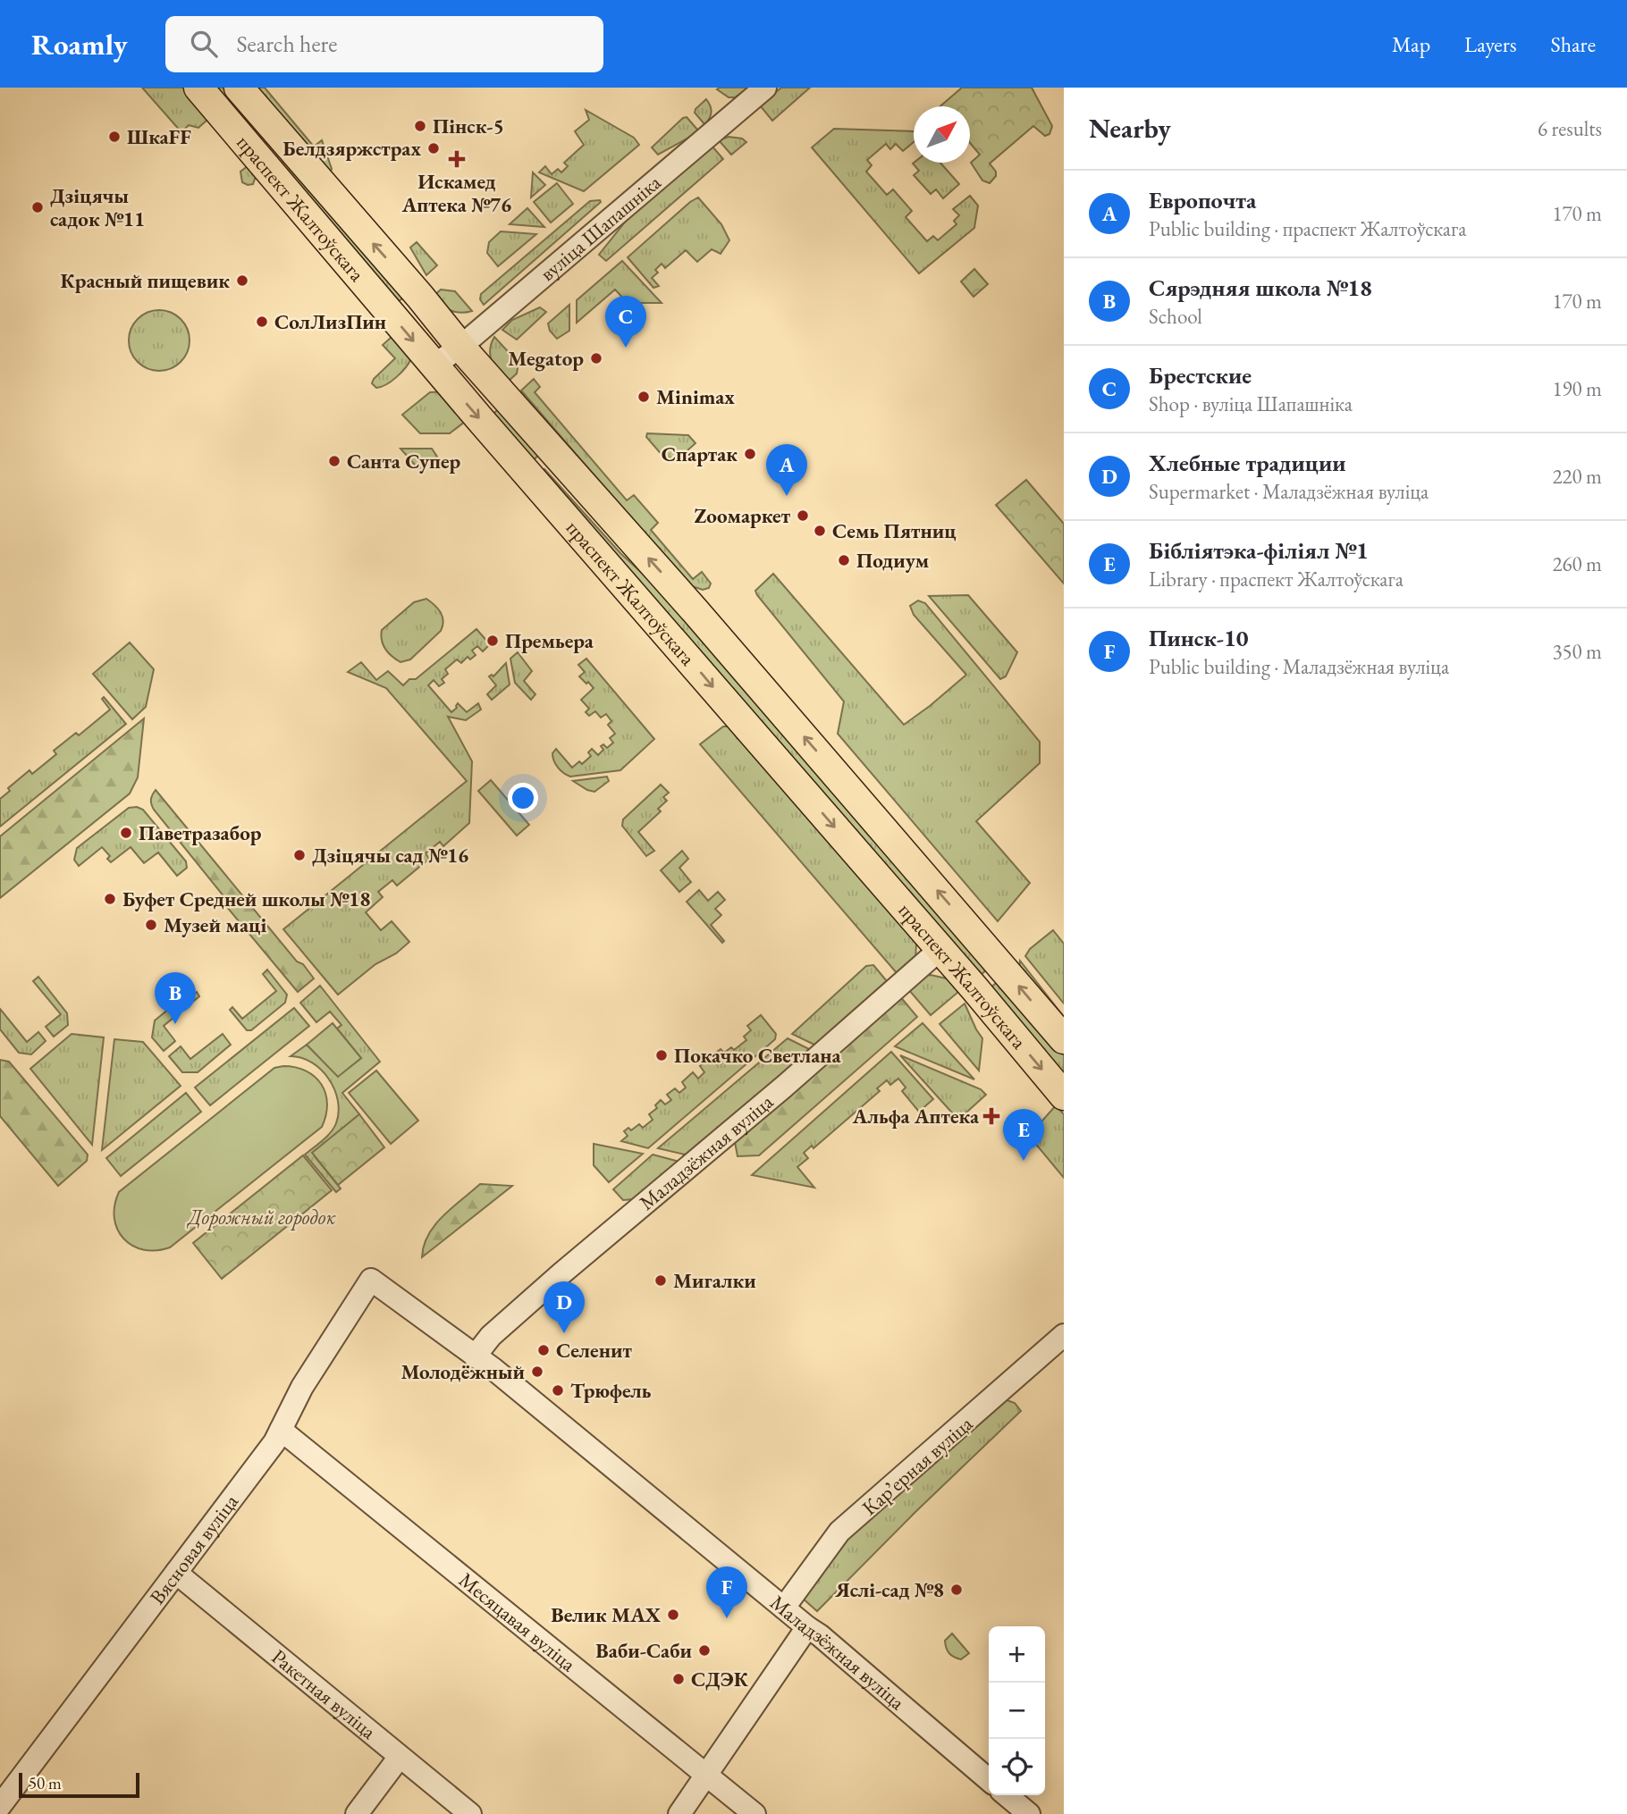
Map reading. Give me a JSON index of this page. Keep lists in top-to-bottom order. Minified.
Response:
{"streets":{"main road":["праспект Жалтоўскага"],"street":["вуліца Шапашніка","Маладзёжная вуліца","Карʼерная вуліца","Вясновая вуліца","Месяцавая вуліца","Ракетная вуліца"]},"crossings":[["праспект Жалтоўскага","вуліца Шапашніка"],["праспект Жалтоўскага","Маладзёжная вуліца"],["Маладзёжная вуліца","Карʼерная вуліца"],["Маладзёжная вуліца","Вясновая вуліца"],["Вясновая вуліца","Месяцавая вуліца"],["Вясновая вуліца","Ракетная вуліца"]],"parks":["Дорожный городок"],"places":{"other":["Пінск-5","ШкаFF","Белдзяржстрах","Дзіцячы садок №11","Красный пищевик","СолЛизПин","Megatop","Minimax","Спартак","Санта Супер","Zooмаркет","Семь Пятниц","Подиум","Премьера","Паветразабор","Дзіцячы сад №16","Буфет Средней школы №18","Музей маці","Покачко Светлана","Мигалки","Селенит","Молодёжный","Трюфель","Яслі-сад №8","Велик МАХ","Ваби-Саби","СДЭК"],"health":["Искамед Аптека №76","Альфа Аптека"]},"scale_bar":"50 m","north":"top right","page":{"header":"Roamly","search":"Search here","nav":["Map","Layers","Share"],"heading":["Nearby","6 results"],"list":[{"mark":"A","name":"Европочта","note":"Public building · праспект Жалтоўскага","value":"170 m"},{"mark":"B","name":"Сярэдняя школа №18","note":"School","value":"170 m"},{"mark":"C","name":"Брестские","note":"Shop · вуліца Шапашніка","value":"190 m"},{"mark":"D","name":"Хлебные традиции","note":"Supermarket · Маладзёжная вуліца","value":"220 m"},{"mark":"E","name":"Бібліятэка-філіял №1","note":"Library · праспект Жалтоўскага","value":"260 m"},{"mark":"F","name":"Пинск-10","note":"Public building · Маладзёжная вуліца","value":"350 m"}],"pins":["C","A","B","E","D","F"],"map_buttons":["+","−"],"scale":"50 m"}}
